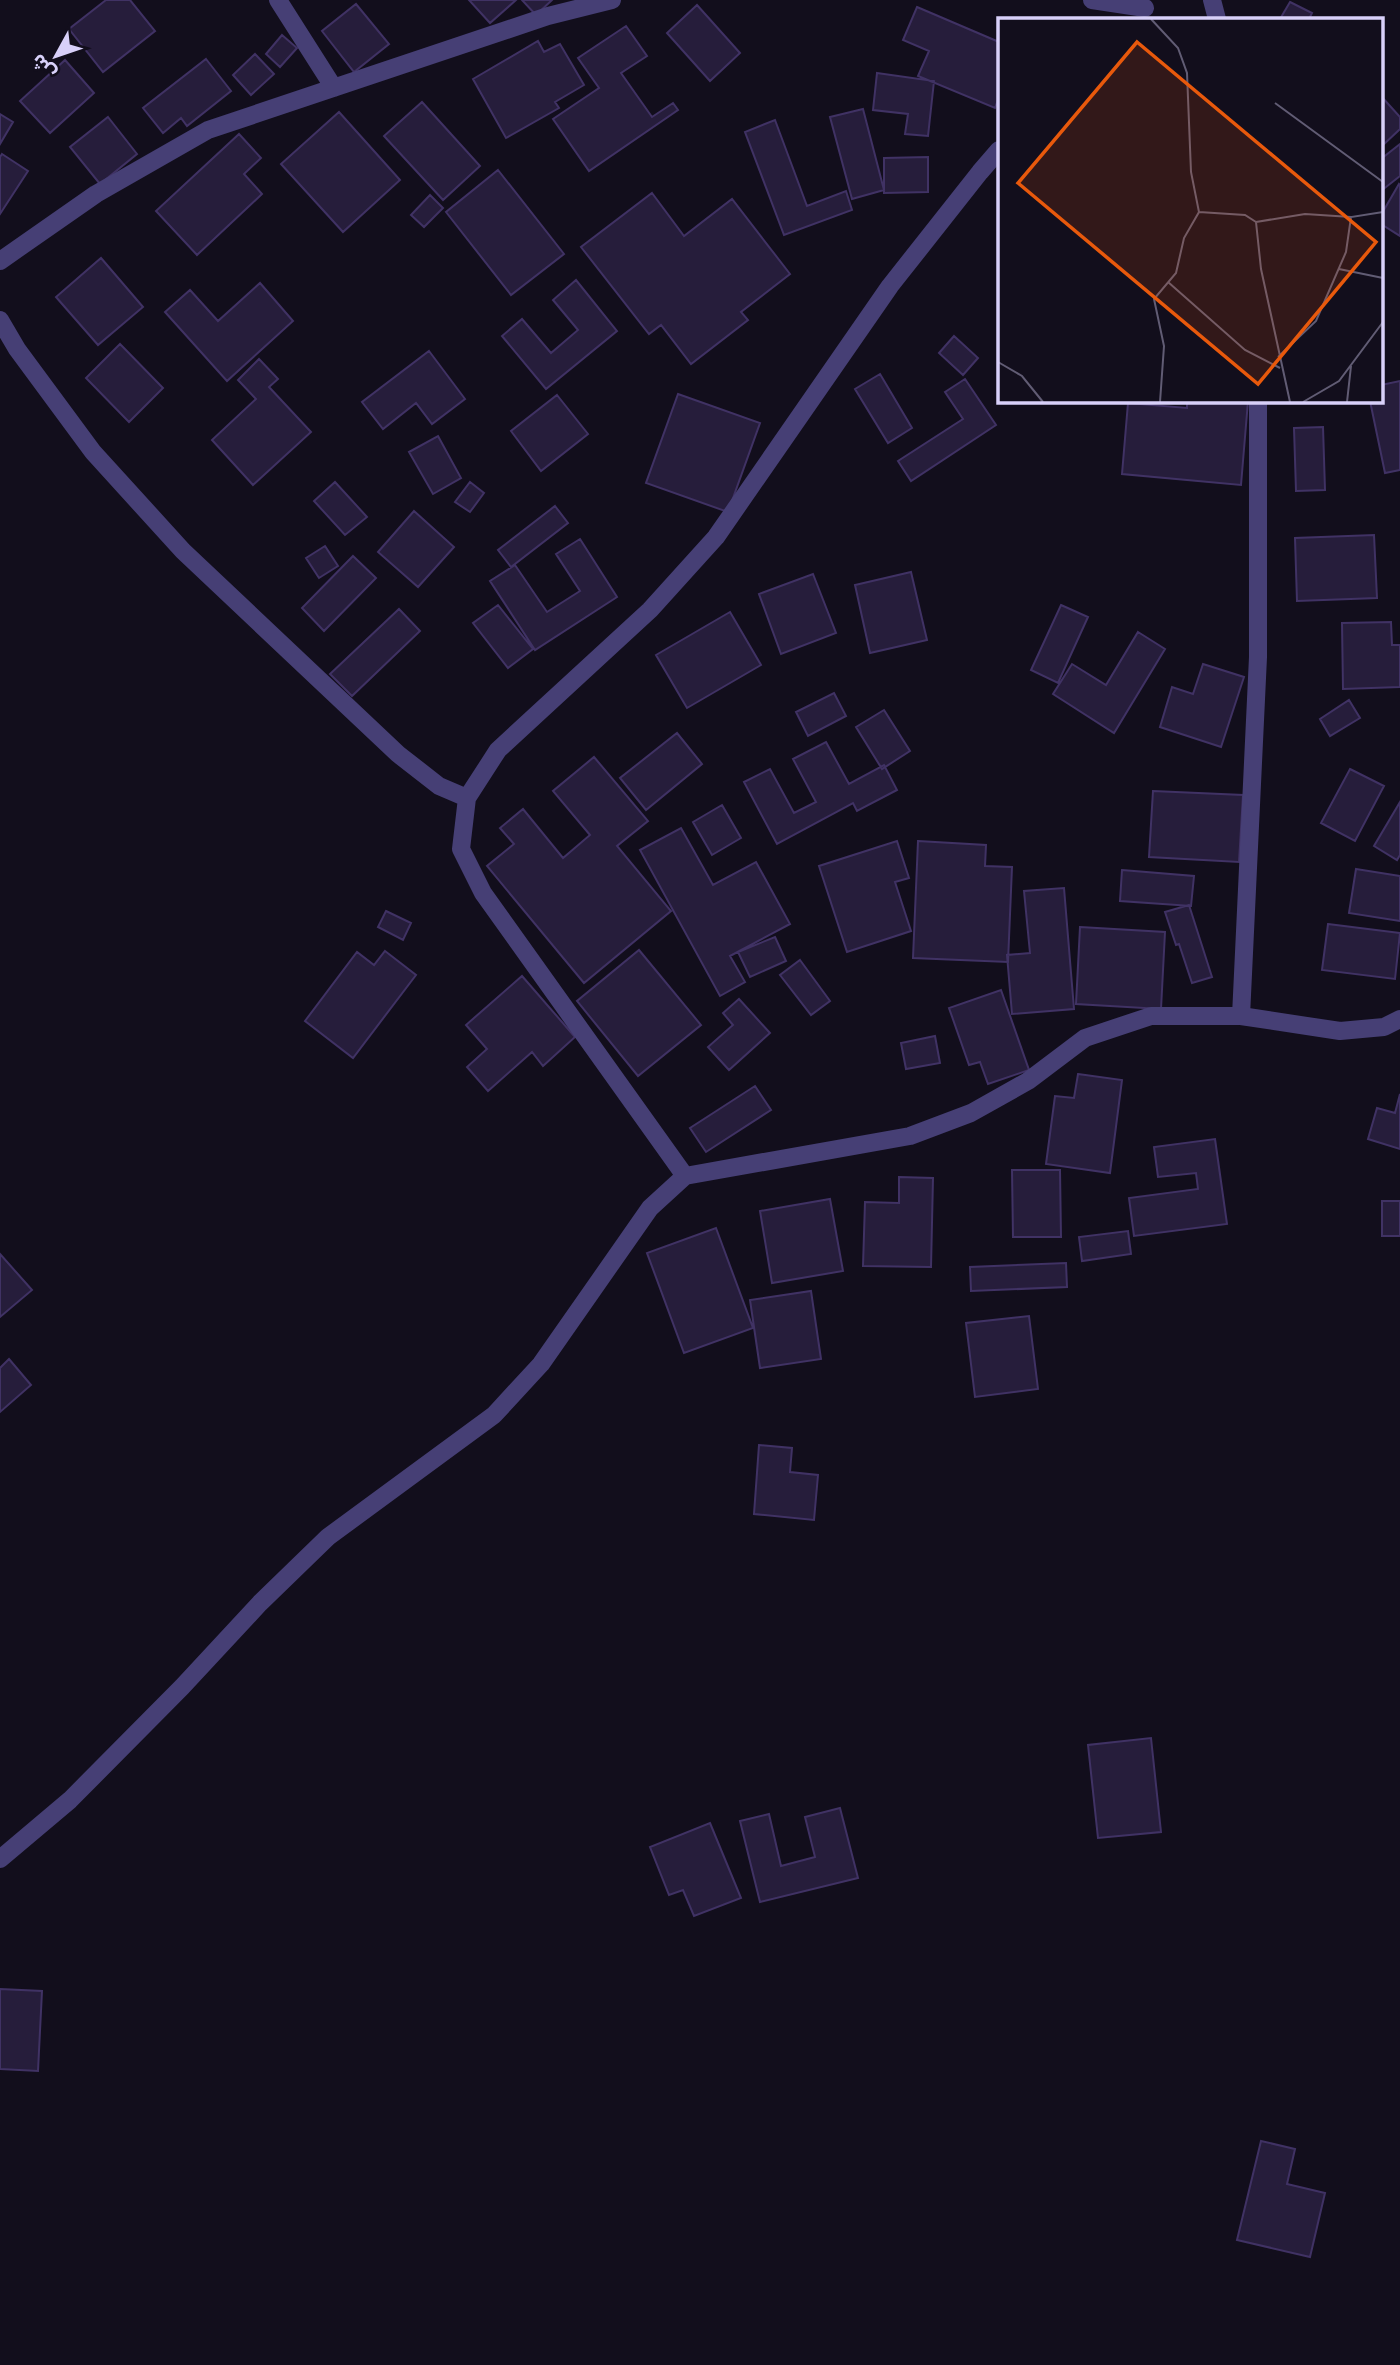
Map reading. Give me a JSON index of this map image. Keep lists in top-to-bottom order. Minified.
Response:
{"north":"bottom left"}
